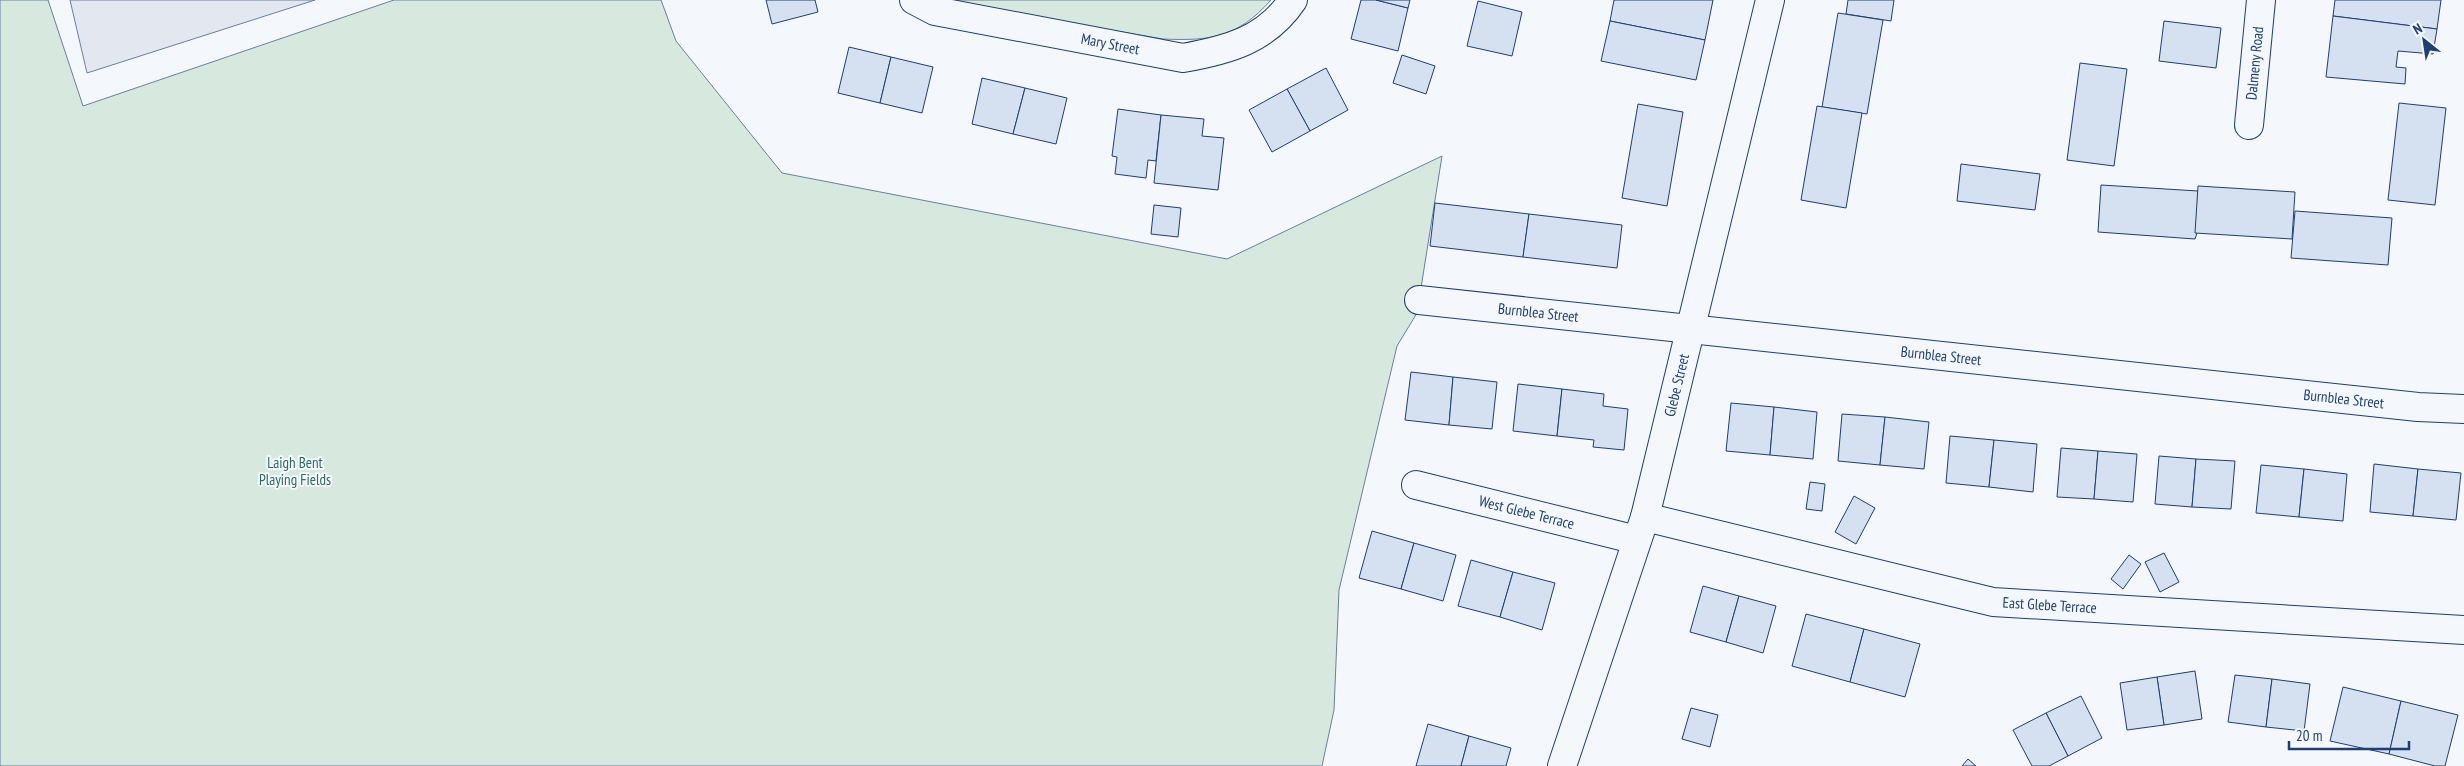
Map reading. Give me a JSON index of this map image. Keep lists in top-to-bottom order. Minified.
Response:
{"streets":{"street":["Mary Street","Dalmeny Road","Burnblea Street","Glebe Street","West Glebe Terrace","East Glebe Terrace"]},"crossings":[["Burnblea Street","Glebe Street"],["Glebe Street","West Glebe Terrace"],["Glebe Street","East Glebe Terrace"],["West Glebe Terrace","East Glebe Terrace"]],"parks":["Laigh Bent Playing Fields"],"scale_bar":"20 m","north":"top left"}
